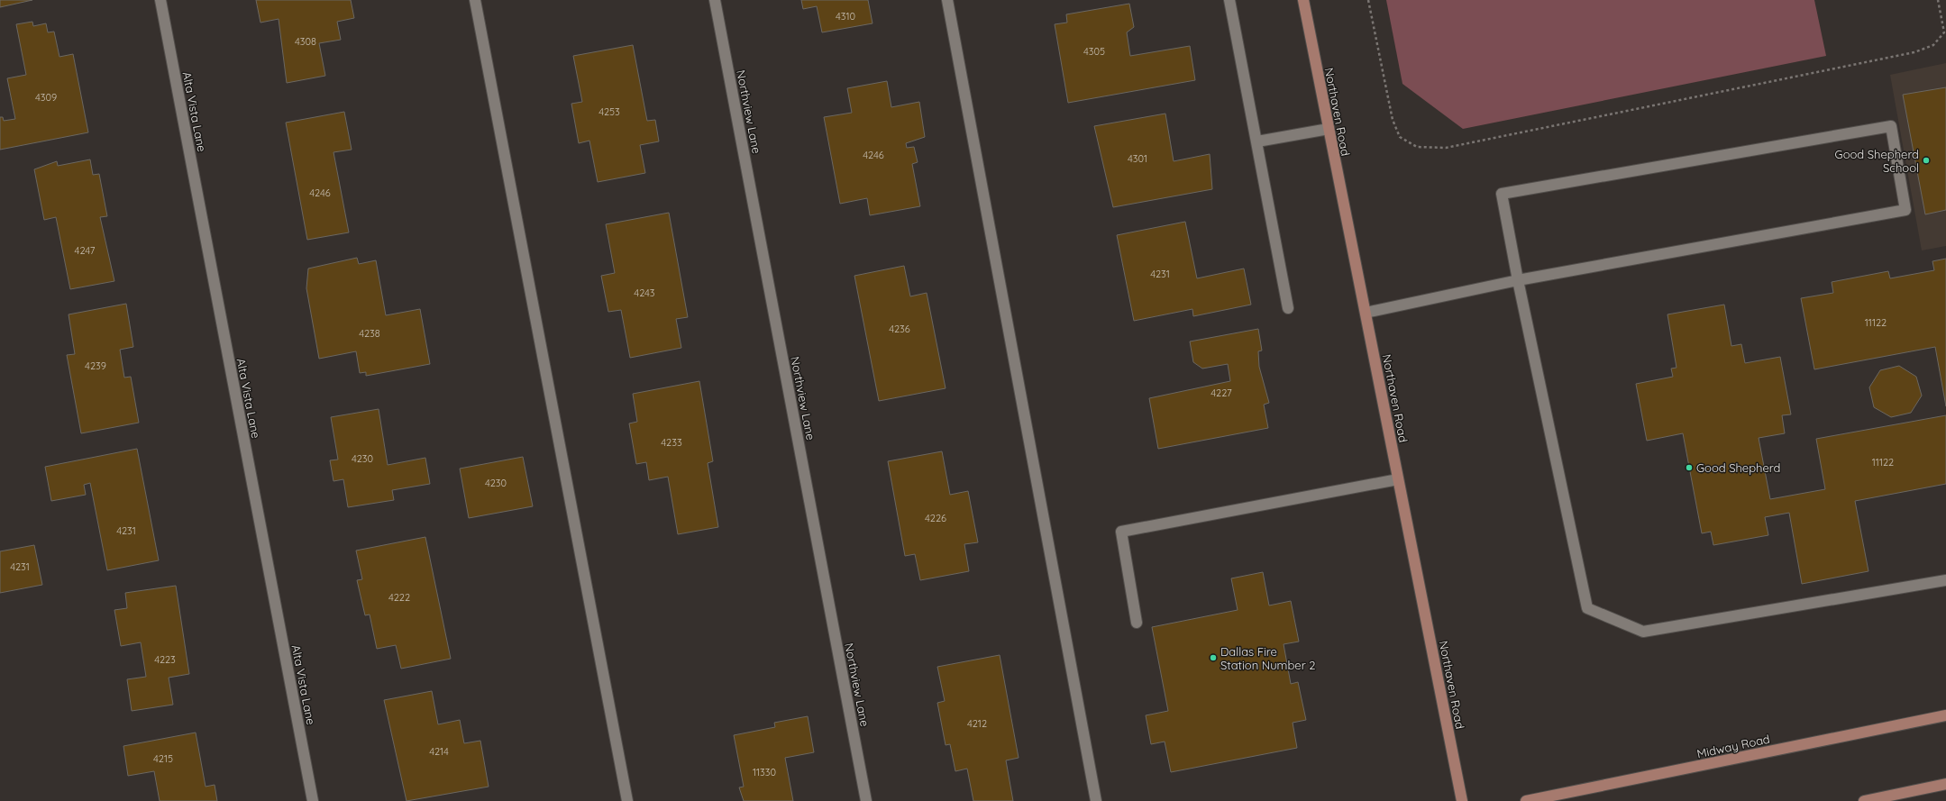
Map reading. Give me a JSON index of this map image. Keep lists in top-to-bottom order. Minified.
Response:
{"streets":{"street":["Alta Vista Lane","Northview Lane","Northaven Road","Midway Road"]},"places":["Good Shepherd School","Good Shepherd","Dallas Fire Station Number 2"],"house_numbers":["4310","4308","4305","4309","4253","4246","4301","4246","4247","4231","4243","11122","4236","4238","4239","4227","4233","4230","11122","4230","4226","4231","4231","4222","4223","4212","4214","4215","11330"]}
